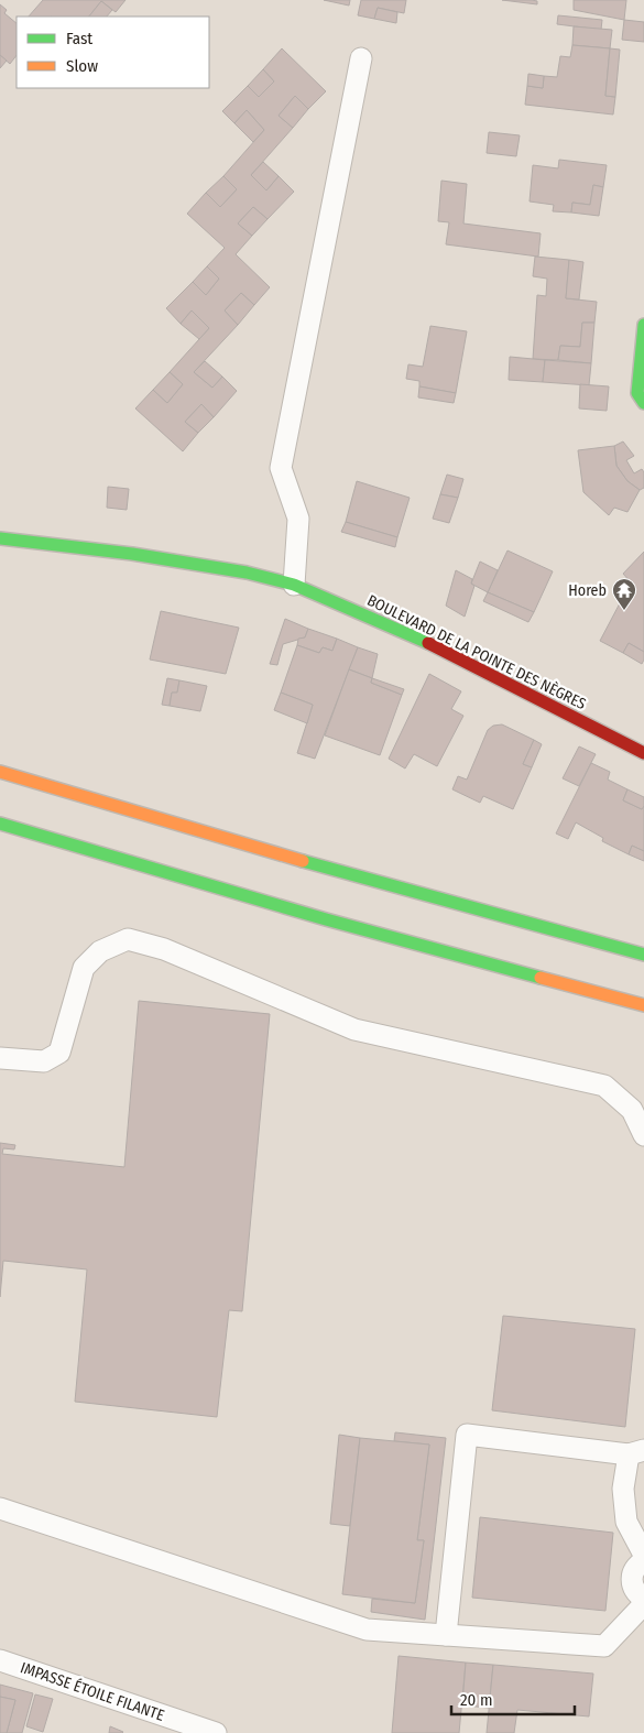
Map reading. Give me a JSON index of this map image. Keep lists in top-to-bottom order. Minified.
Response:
{"streets":{"main road":["BOULEVARD DE LA POINTE DES NÈGRES"],"lane":["IMPASSE ÉTOILE FILANTE"]},"places":{"temple":["Horeb"]},"legend":["Fast","Slow"],"scale_bar":"20 m"}
